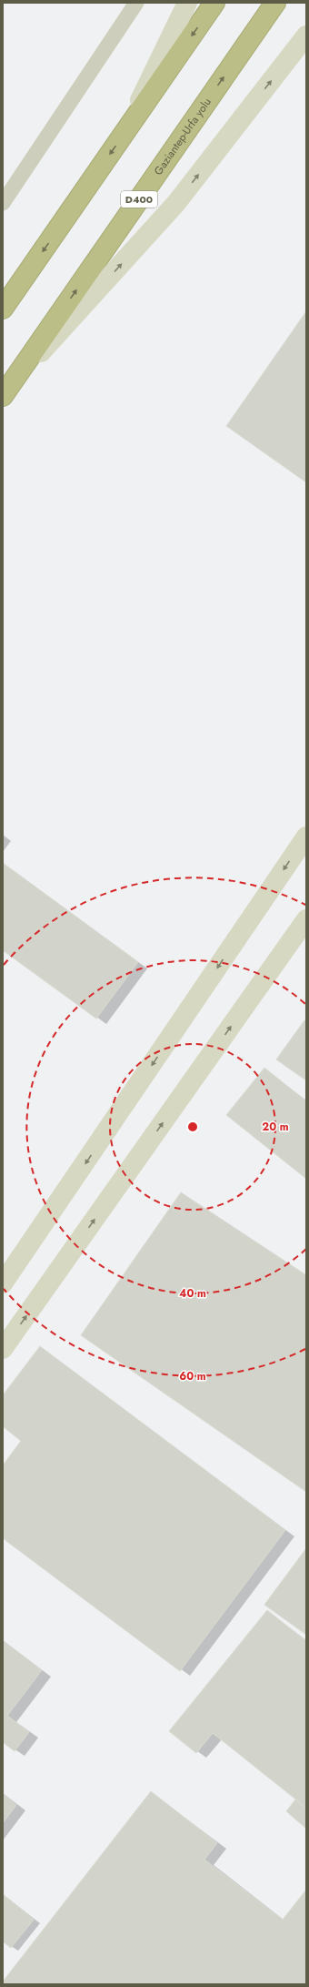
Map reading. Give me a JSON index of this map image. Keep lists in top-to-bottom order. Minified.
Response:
{"streets":{"highway":["Gaziantep-Urfa yolu","D400"]},"rings":["20 m","40 m","60 m"]}
